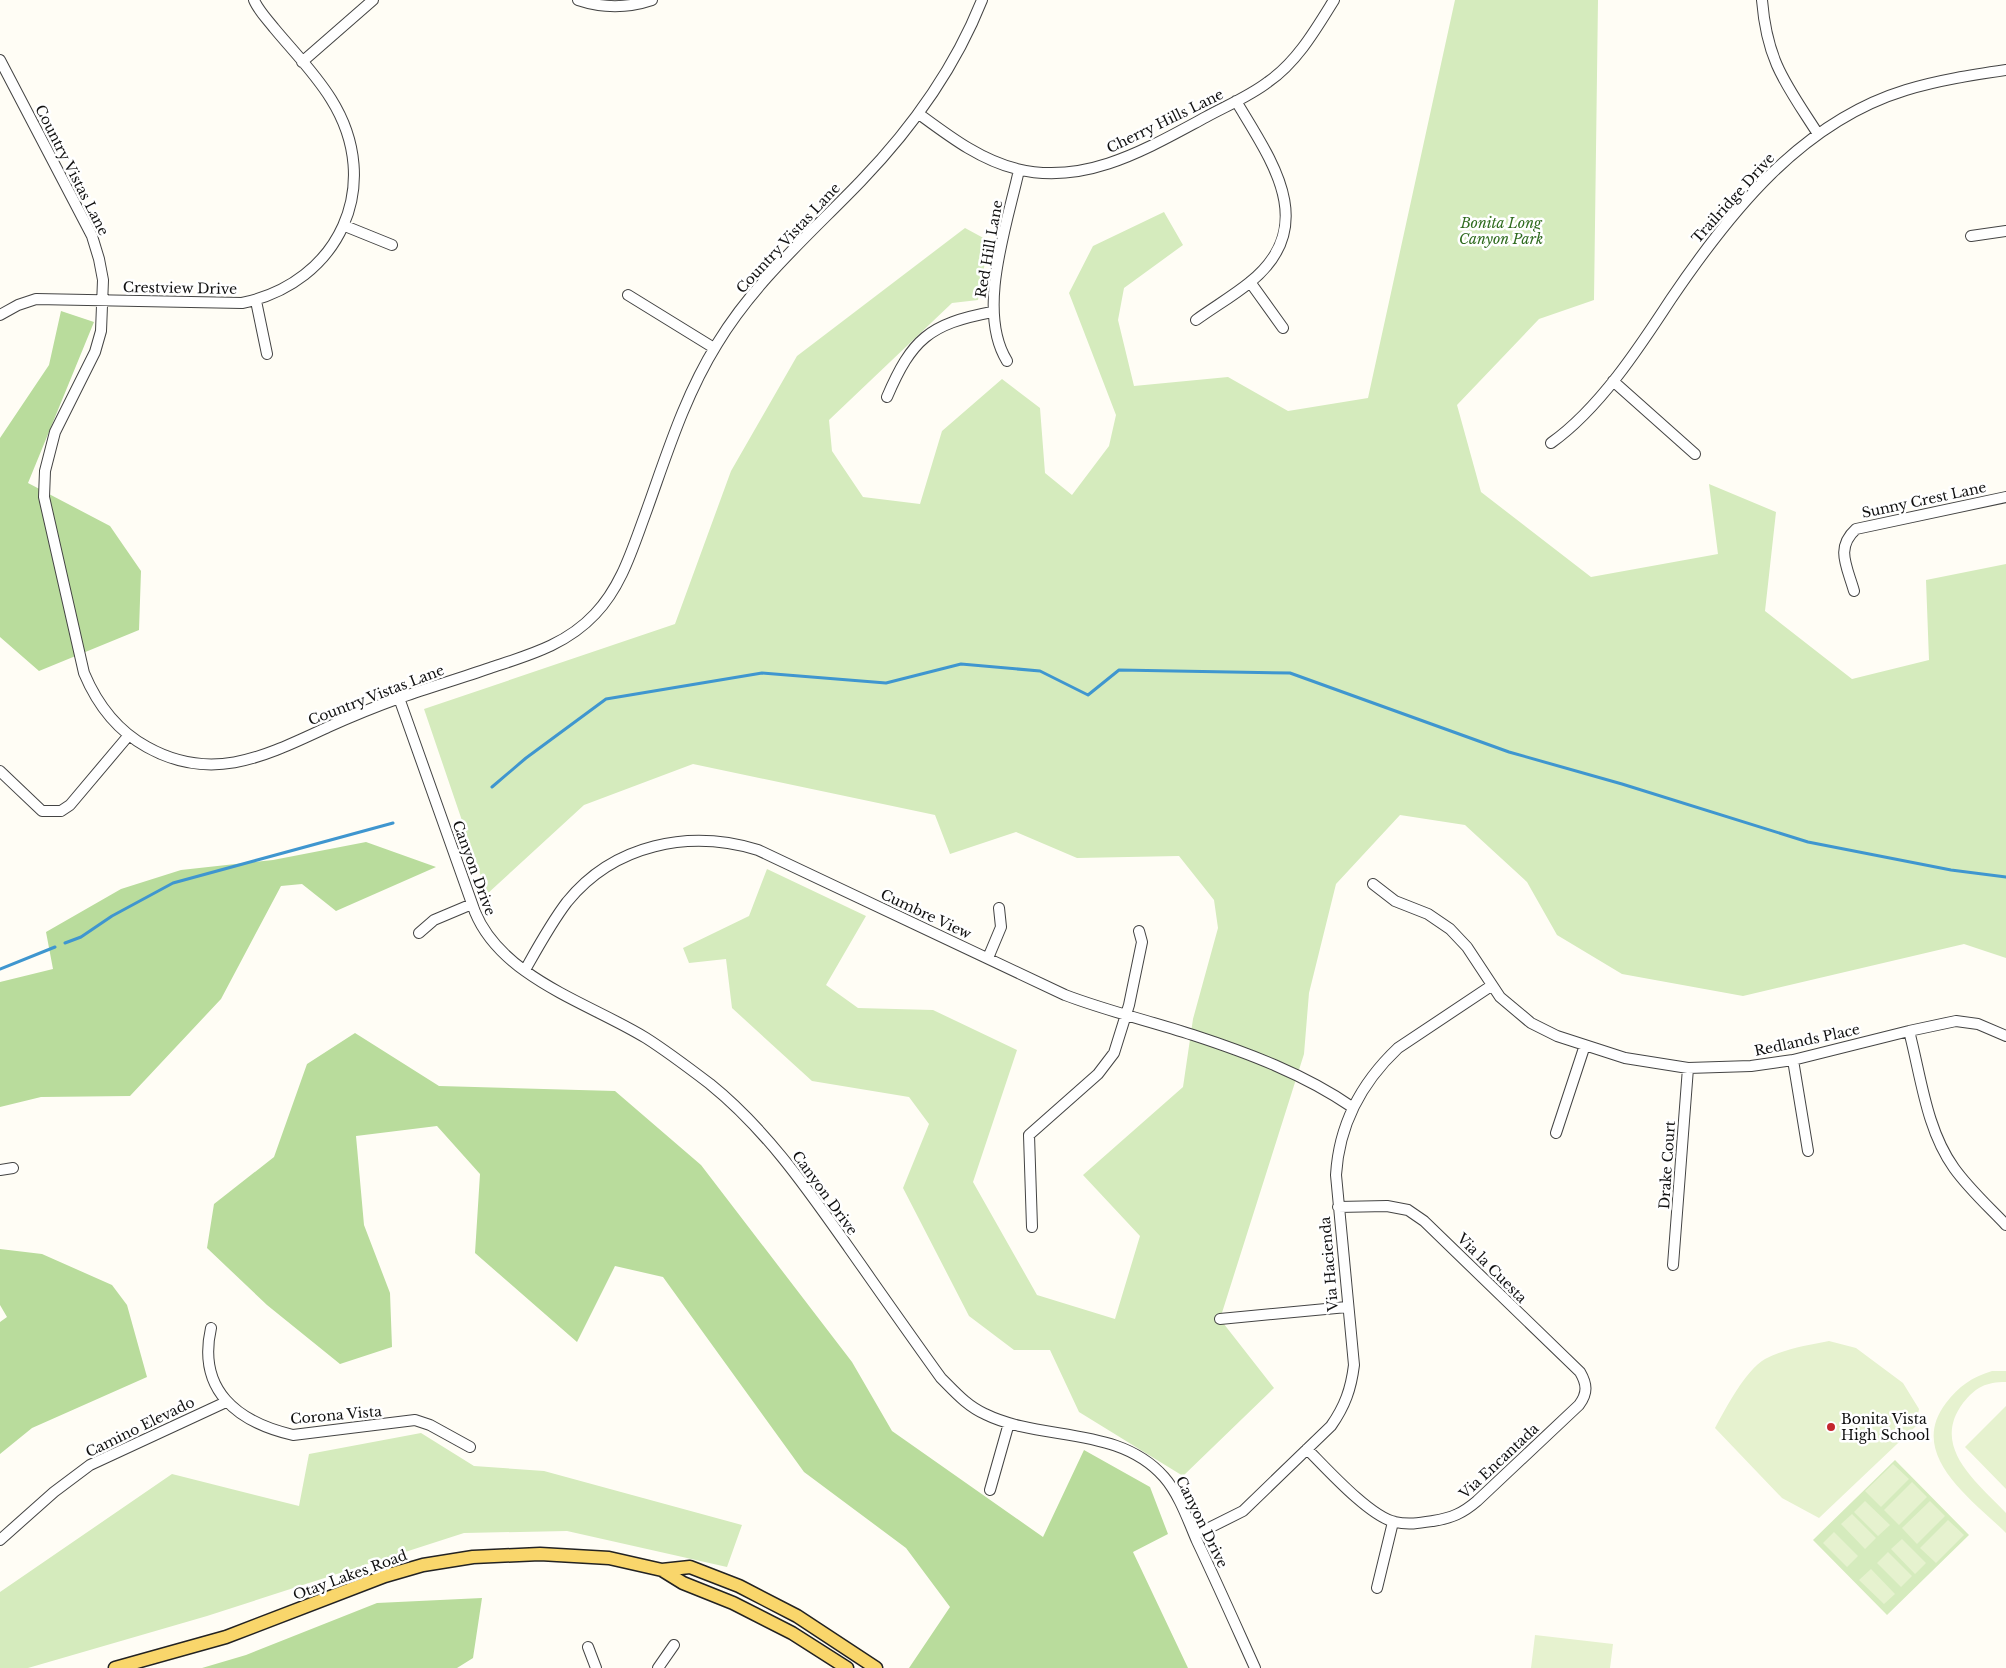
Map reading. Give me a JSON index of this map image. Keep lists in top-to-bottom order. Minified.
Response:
{"streets":{"main road":["Otay Lakes Road"],"street":["Cherry Hills Lane","Country Vistas Lane","Trailridge Drive","Red Hill Lane","Crestview Drive","Sunny Crest Lane","Canyon Drive","Cumbre View","Redlands Place","Drake Court","Via Hacienda","Via la Cuesta","Corona Vista","Camino Elevado","Via Encantada"]},"crossings":[["Cherry Hills Lane","Country Vistas Lane"],["Cherry Hills Lane","Red Hill Lane"],["Country Vistas Lane","Crestview Drive"],["Country Vistas Lane","Canyon Drive"],["Canyon Drive","Cumbre View"],["Canyon Drive","Via Hacienda"],["Cumbre View","Via Hacienda"],["Redlands Place","Drake Court"],["Redlands Place","Via Hacienda"],["Via Hacienda","Via la Cuesta"],["Via Hacienda","Via Encantada"],["Via la Cuesta","Via Encantada"],["Corona Vista","Camino Elevado"]],"parks":["Bonita Long Canyon Park"],"places":["Bonita Vista High School"]}
